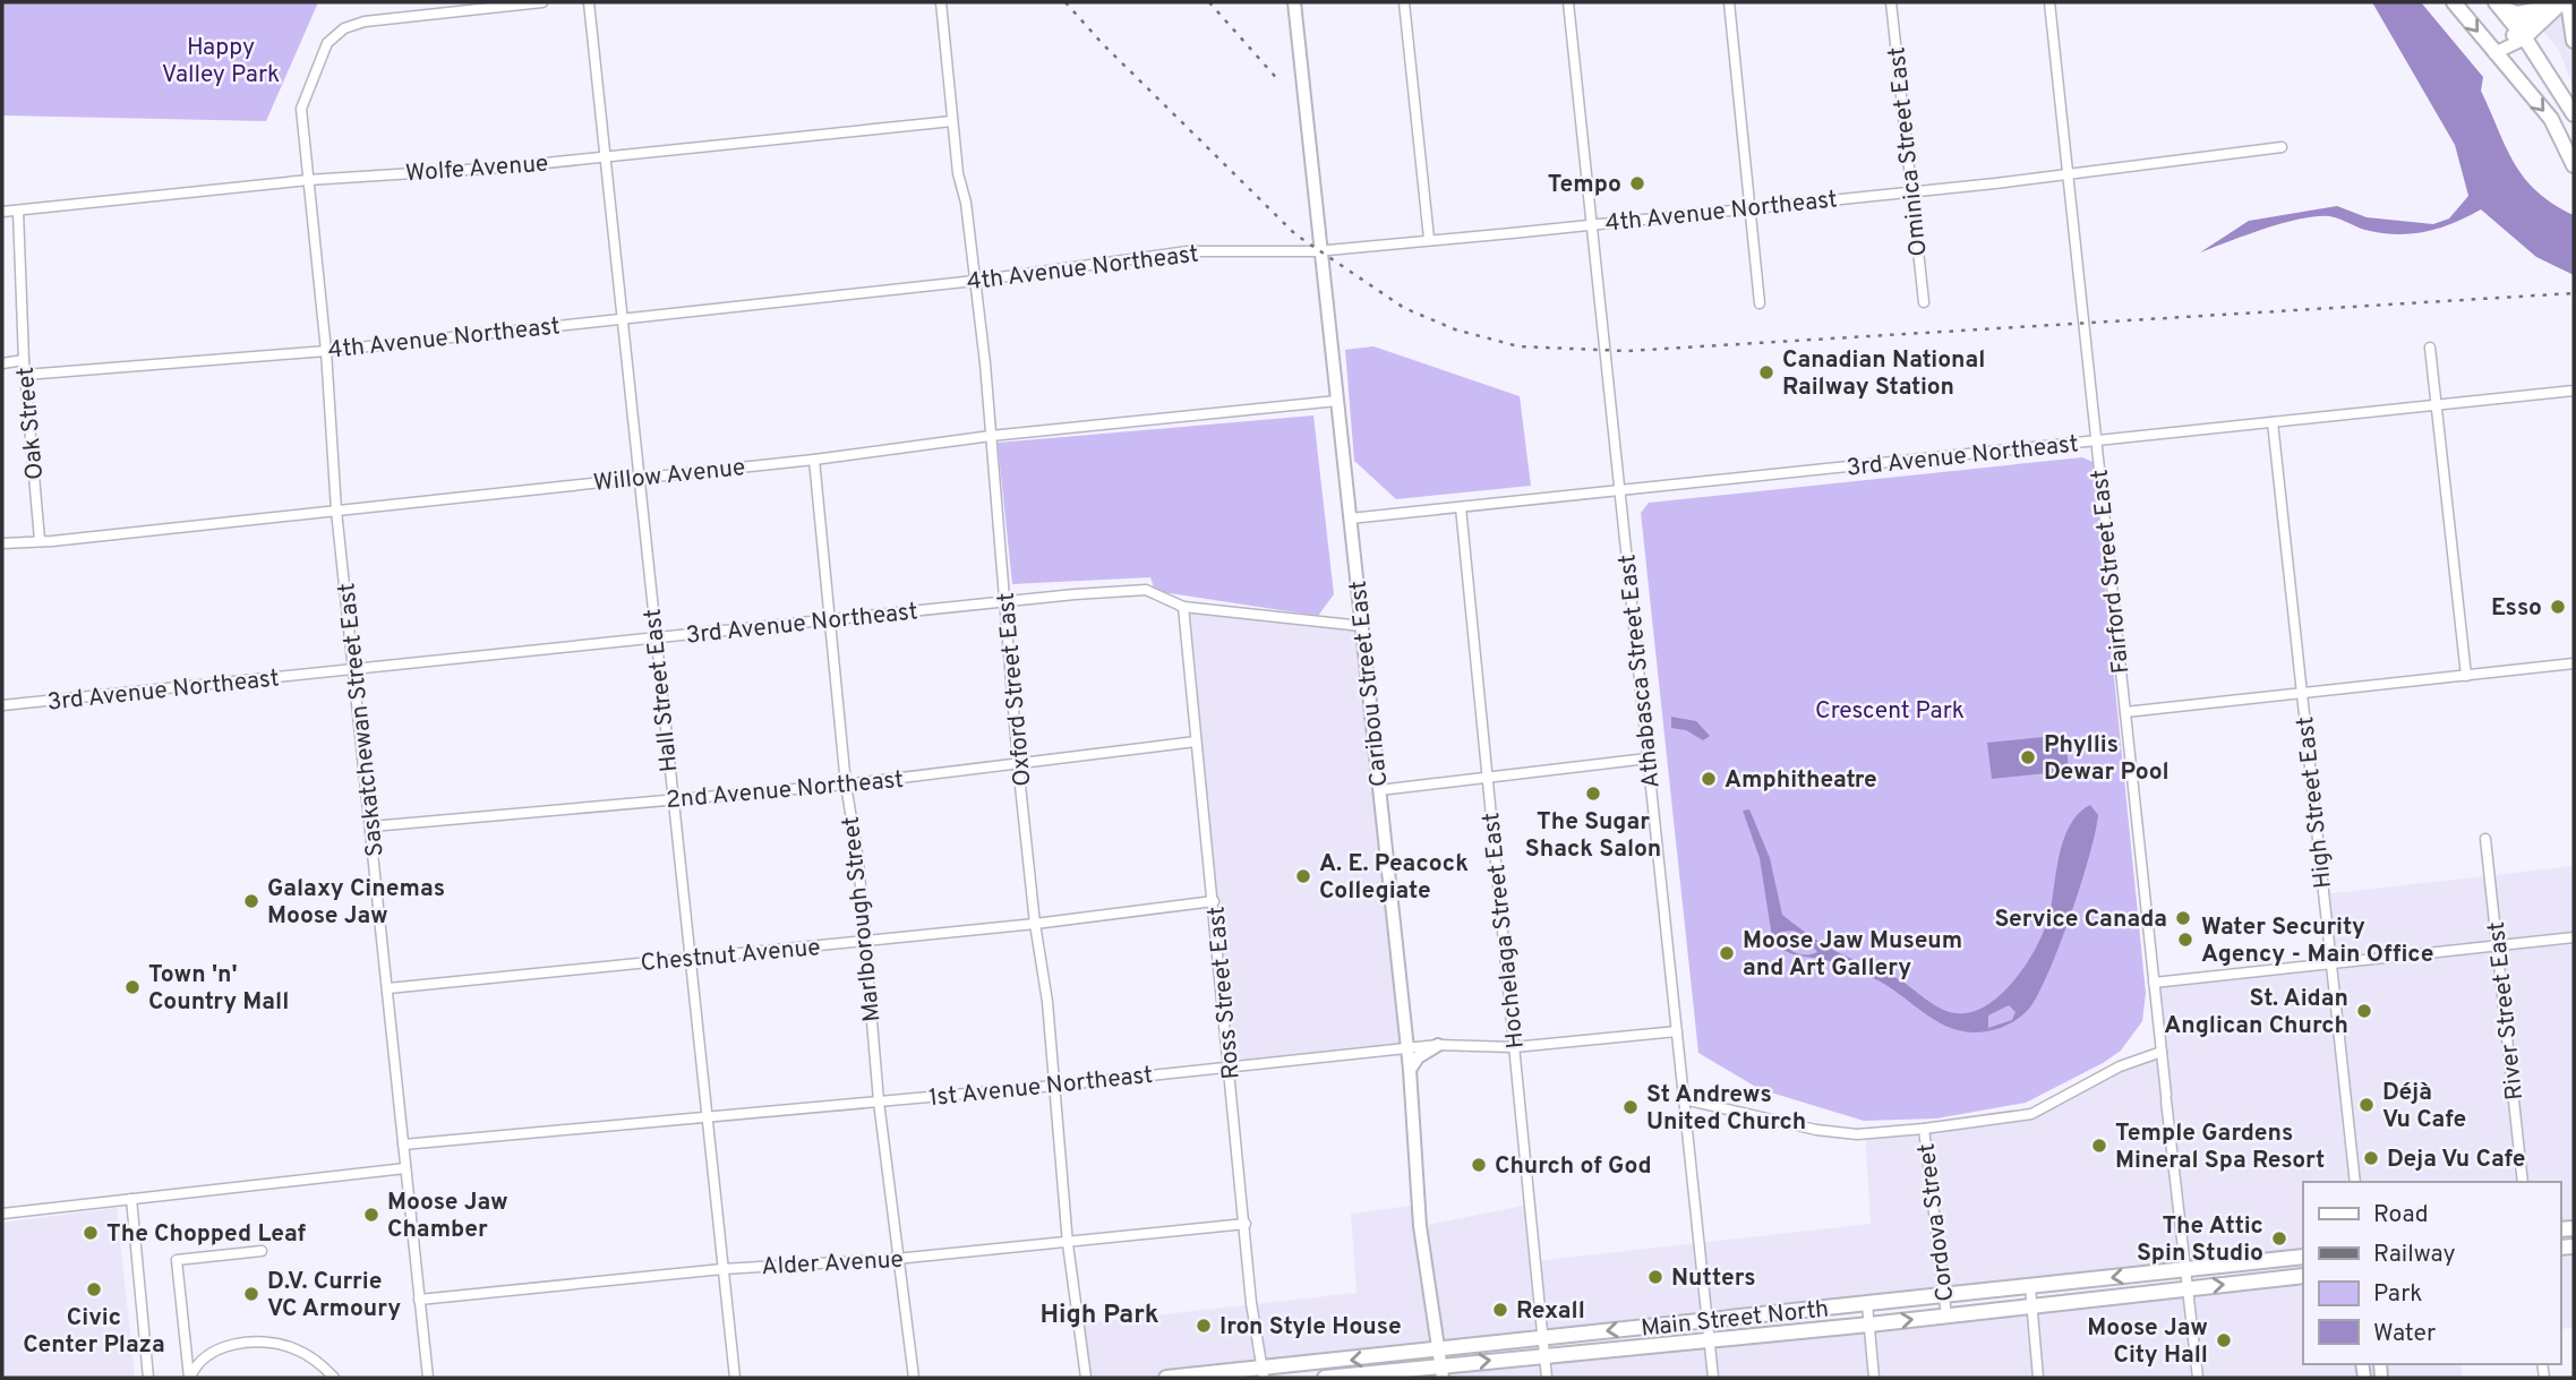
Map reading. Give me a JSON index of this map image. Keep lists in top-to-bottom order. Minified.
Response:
{"streets":{"main road":["Main Street North"],"street":["Ominica Street East","Wolfe Avenue","4th Avenue Northeast","Oak Street","3rd Avenue Northeast","Willow Avenue","Fairford Street East","Athabasca Street East","Caribou Street East","Oxford Street East","Hall Street East","Saskatchewan Street East","2nd Avenue Northeast","High Street East","Marlborough Street","Hochelaga Street East","Chestnut Avenue","Ross Street East","River Street East","1st Avenue Northeast","Cordova Street","Alder Avenue"]},"crossings":[["Ominica Street East","4th Avenue Northeast"],["Wolfe Avenue","Oak Street"],["Wolfe Avenue","Oxford Street East"],["Wolfe Avenue","Hall Street East"],["Wolfe Avenue","Saskatchewan Street East"],["4th Avenue Northeast","Oak Street"],["4th Avenue Northeast","Fairford Street East"],["4th Avenue Northeast","Athabasca Street East"],["4th Avenue Northeast","Caribou Street East"],["4th Avenue Northeast","Oxford Street East"],["4th Avenue Northeast","Hall Street East"],["4th Avenue Northeast","Saskatchewan Street East"],["Oak Street","Willow Avenue"],["3rd Avenue Northeast","Fairford Street East"],["3rd Avenue Northeast","Athabasca Street East"],["3rd Avenue Northeast","Caribou Street East"],["3rd Avenue Northeast","Oxford Street East"],["3rd Avenue Northeast","Hall Street East"],["3rd Avenue Northeast","Saskatchewan Street East"],["3rd Avenue Northeast","High Street East"],["3rd Avenue Northeast","Marlborough Street"],["3rd Avenue Northeast","Hochelaga Street East"],["3rd Avenue Northeast","Ross Street East"],["Willow Avenue","Caribou Street East"],["Willow Avenue","Oxford Street East"],["Willow Avenue","Hall Street East"],["Willow Avenue","Saskatchewan Street East"],["Willow Avenue","Marlborough Street"],["Fairford Street East","Main Street North"],["Athabasca Street East","1st Avenue Northeast"],["Athabasca Street East","Main Street North"],["Caribou Street East","1st Avenue Northeast"],["Caribou Street East","Main Street North"],["Oxford Street East","2nd Avenue Northeast"],["Oxford Street East","Chestnut Avenue"],["Oxford Street East","1st Avenue Northeast"],["Oxford Street East","Alder Avenue"],["Hall Street East","2nd Avenue Northeast"],["Hall Street East","Chestnut Avenue"],["Hall Street East","1st Avenue Northeast"],["Hall Street East","Alder Avenue"],["Saskatchewan Street East","2nd Avenue Northeast"],["Saskatchewan Street East","Chestnut Avenue"],["Saskatchewan Street East","1st Avenue Northeast"],["Saskatchewan Street East","Alder Avenue"],["2nd Avenue Northeast","Marlborough Street"],["2nd Avenue Northeast","Ross Street East"],["Marlborough Street","Chestnut Avenue"],["Marlborough Street","1st Avenue Northeast"],["Marlborough Street","Alder Avenue"],["Hochelaga Street East","1st Avenue Northeast"],["Hochelaga Street East","Main Street North"],["Chestnut Avenue","Ross Street East"],["Ross Street East","1st Avenue Northeast"],["Ross Street East","Alder Avenue"],["Ross Street East","Main Street North"],["Cordova Street","Main Street North"]],"districts":["High Park"],"parks":["Happy Valley Park","Crescent Park"],"places":["Tempo","Canadian National Railway Station","Esso","Phyllis Dewar Pool","Amphitheatre","The Sugar Shack Salon","A. E. Peacock Collegiate","Galaxy Cinemas Moose Jaw","Service Canada","Water Security Agency - Main Office","Moose Jaw Museum and Art Gallery","Town 'n' Country Mall","St. Aidan Anglican Church","Déjà Vu Cafe","St Andrews United Church","Temple Gardens Mineral Spa Resort","Deja Vu Cafe","Church of God","Moose Jaw Chamber","The Chopped Leaf","The Attic Spin Studio","Nutters","Civic Center Plaza","D.V. Currie VC Armoury","Rexall","Iron Style House","Moose Jaw City Hall"],"legend":["Road","Railway","Park","Water"]}
